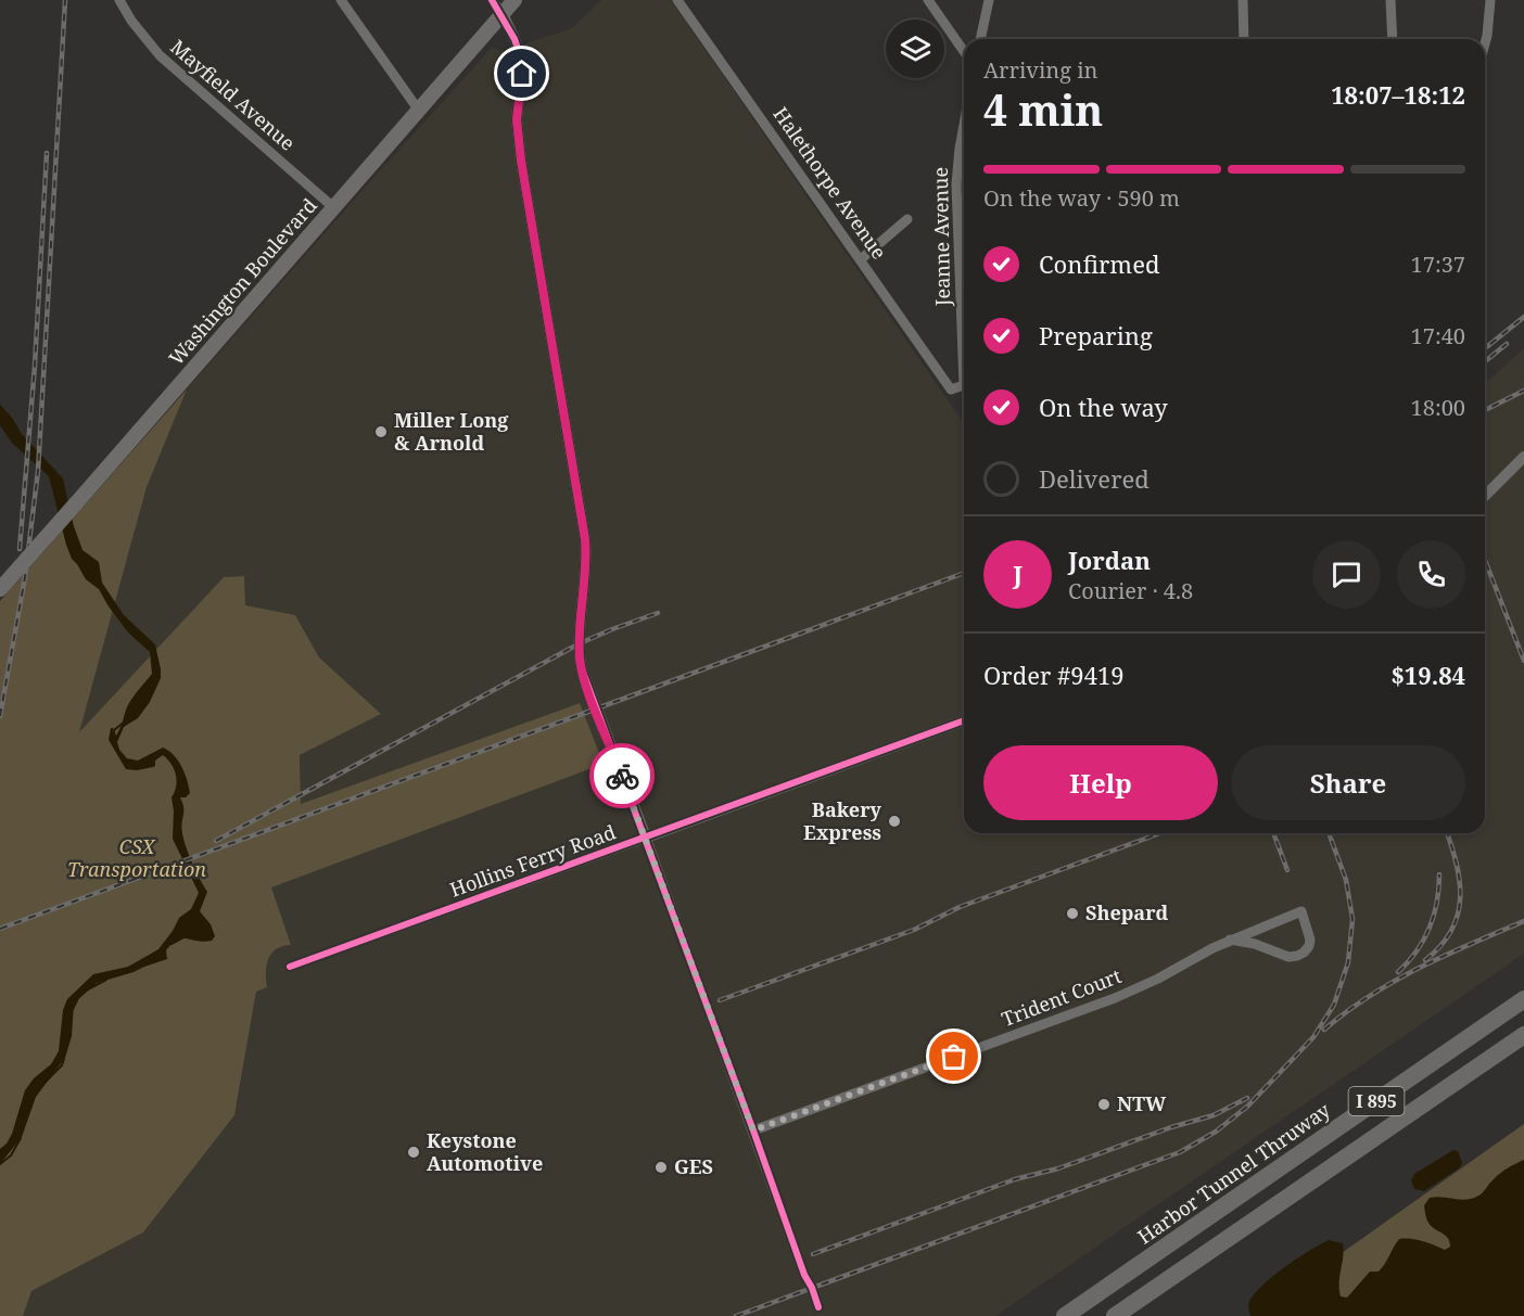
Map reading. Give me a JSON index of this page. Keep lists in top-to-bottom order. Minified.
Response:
{"streets":{"highway":["I 895","Harbor Tunnel Thruway"],"main road":["Washington Boulevard"],"street":["Mayfield Avenue","Halethorpe Avenue","Jeanne Avenue","Hollins Ferry Road","Trident Court"]},"crossings":[["Mayfield Avenue","Washington Boulevard"]],"parks":["CSX Transportation"],"places":["Miller Long & Arnold","Bakery Express","Shepard","NTW","Keystone Automotive","GES"],"page":{"heading":["4 min","Arriving in","18:07–18:12"],"panel":["Jordan","Courier · 4.8","Order #9419","$19.84"],"bar":"On the way · 590 m","list":[["Confirmed","17:37"],["Preparing","17:40"],["On the way","18:00"],"Delivered"],"round":"J","buttons":["Help","Share"]}}
